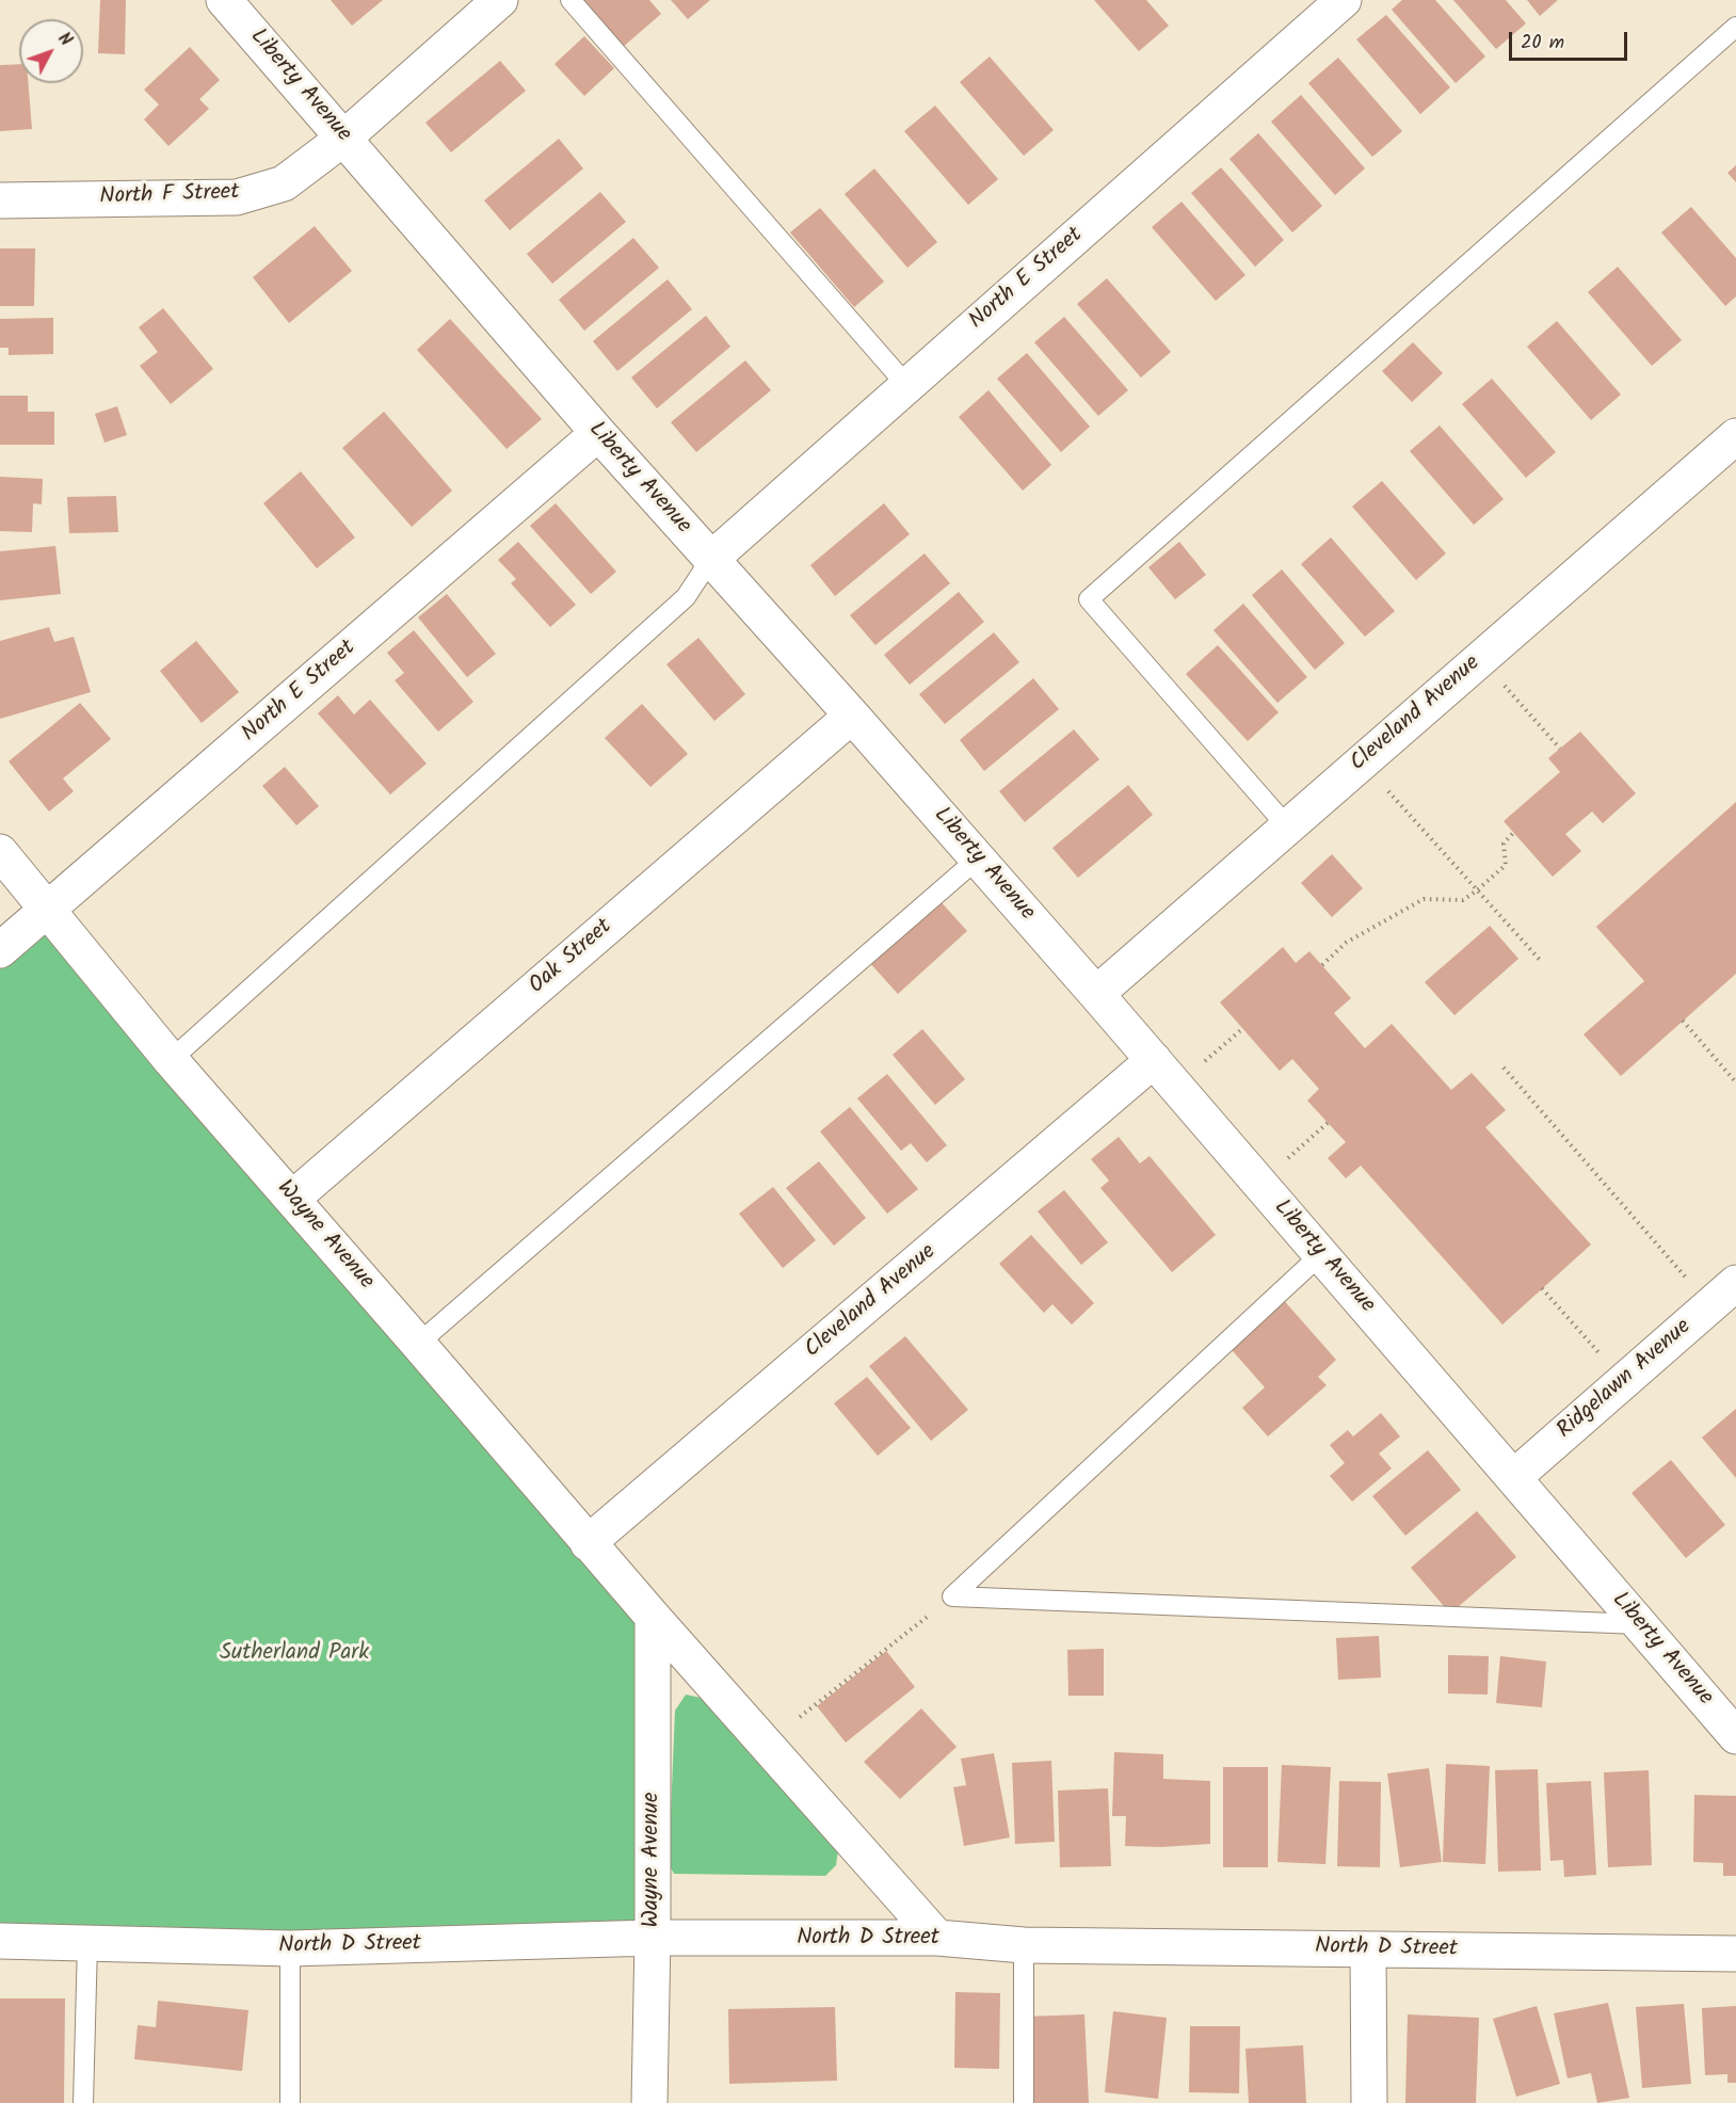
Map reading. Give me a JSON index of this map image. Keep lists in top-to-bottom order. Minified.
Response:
{"streets":{"street":["Liberty Avenue","North F Street","North E Street","Cleveland Avenue","Oak Street","Wayne Avenue","Ridgelawn Avenue","North D Street"]},"crossings":[["Liberty Avenue","North F Street"],["Liberty Avenue","North E Street"],["Liberty Avenue","Cleveland Avenue"],["Liberty Avenue","Oak Street"],["Liberty Avenue","Ridgelawn Avenue"],["North E Street","Wayne Avenue"],["Cleveland Avenue","Wayne Avenue"],["Oak Street","Wayne Avenue"],["Wayne Avenue","North D Street"]],"parks":["Sutherland Park"],"scale_bar":"20 m","north":"top right"}
